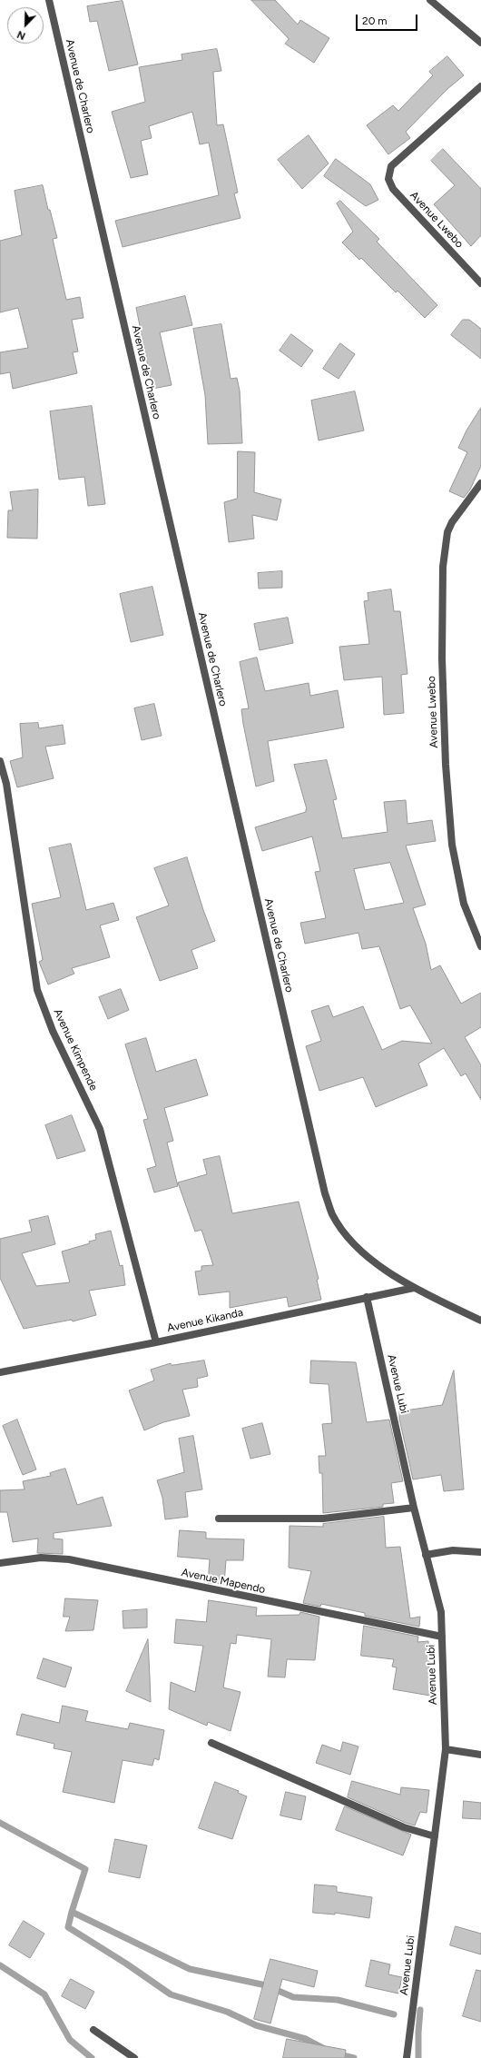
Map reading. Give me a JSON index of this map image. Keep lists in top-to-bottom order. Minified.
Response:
{"streets":{"street":["Avenue de Charlero","Avenue Lwebo","Avenue Kimpende","Avenue Kikanda","Avenue Lubi","Avenue Mapendo"]},"crossings":[["Avenue de Charlero","Avenue Kikanda"],["Avenue Kimpende","Avenue Kikanda"],["Avenue Kikanda","Avenue Lubi"],["Avenue Lubi","Avenue Mapendo"]],"scale_bar":"20 m","north":"bottom left"}
